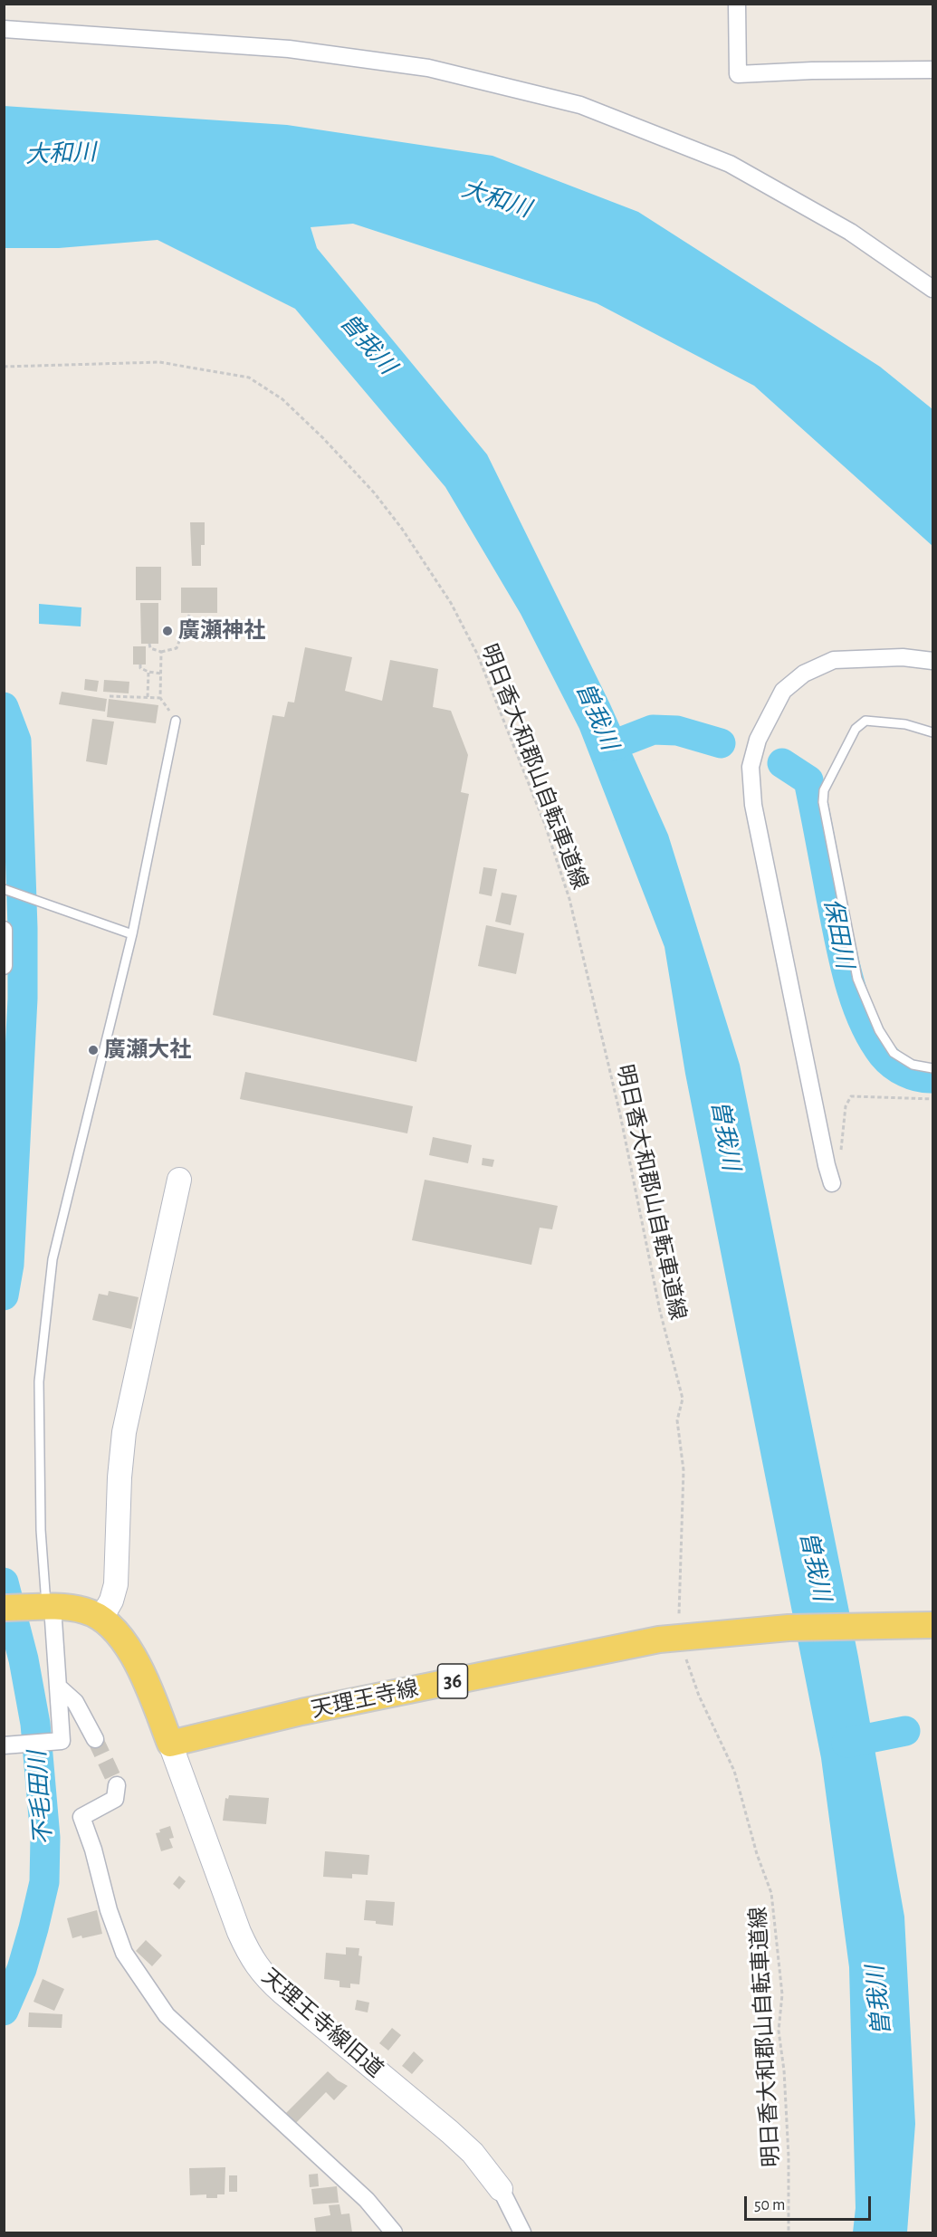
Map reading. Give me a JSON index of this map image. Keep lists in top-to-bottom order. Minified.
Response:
{"streets":{"main road":["36","天理王寺線"],"street":["天理王寺線旧道"],"path":["明日香大和郡山自転車道線"]},"crossings":[["天理王寺線","天理王寺線旧道"]],"water":["大和川","曽我川","保田川","不毛田川"],"places":["廣瀬神社","廣瀬大社"],"scale_bar":"50 m"}
